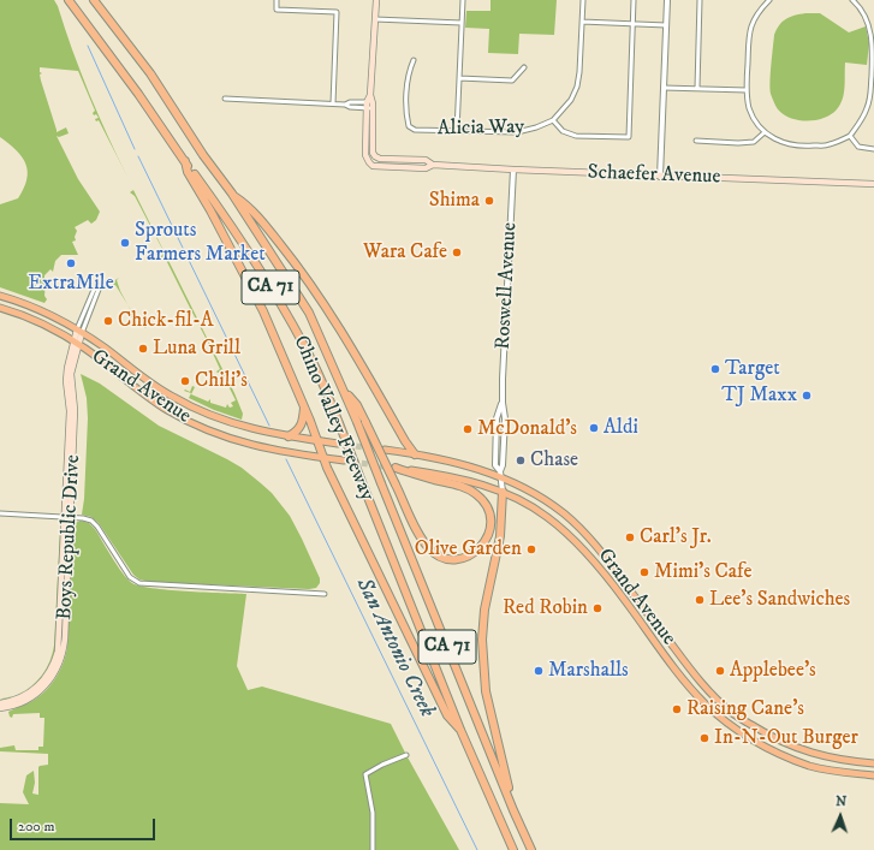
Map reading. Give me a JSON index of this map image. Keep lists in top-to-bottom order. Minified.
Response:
{"streets":{"highway":["CA 71","Chino Valley Freeway"],"main road":["Schaefer Avenue","Grand Avenue","Boys Republic Drive"],"street":["Alicia Way","Roswell Avenue"]},"crossings":[["Schaefer Avenue","Roswell Avenue"],["Roswell Avenue","Grand Avenue"],["Grand Avenue","Boys Republic Drive"]],"water":["San Antonio Creek"],"places":["Shima","Sprouts Farmers Market","Wara Cafe","ExtraMile","Chick-fil-A","Luna Grill","Target","Chili's","TJ Maxx","Aldi","McDonald's","Chase","Carl's Jr.","Olive Garden","Mimi's Cafe","Lee's Sandwiches","Red Robin","Marshalls","Applebee's","Raising Cane's","In-N-Out Burger"],"scale_bar":"200 m","north":"top"}
